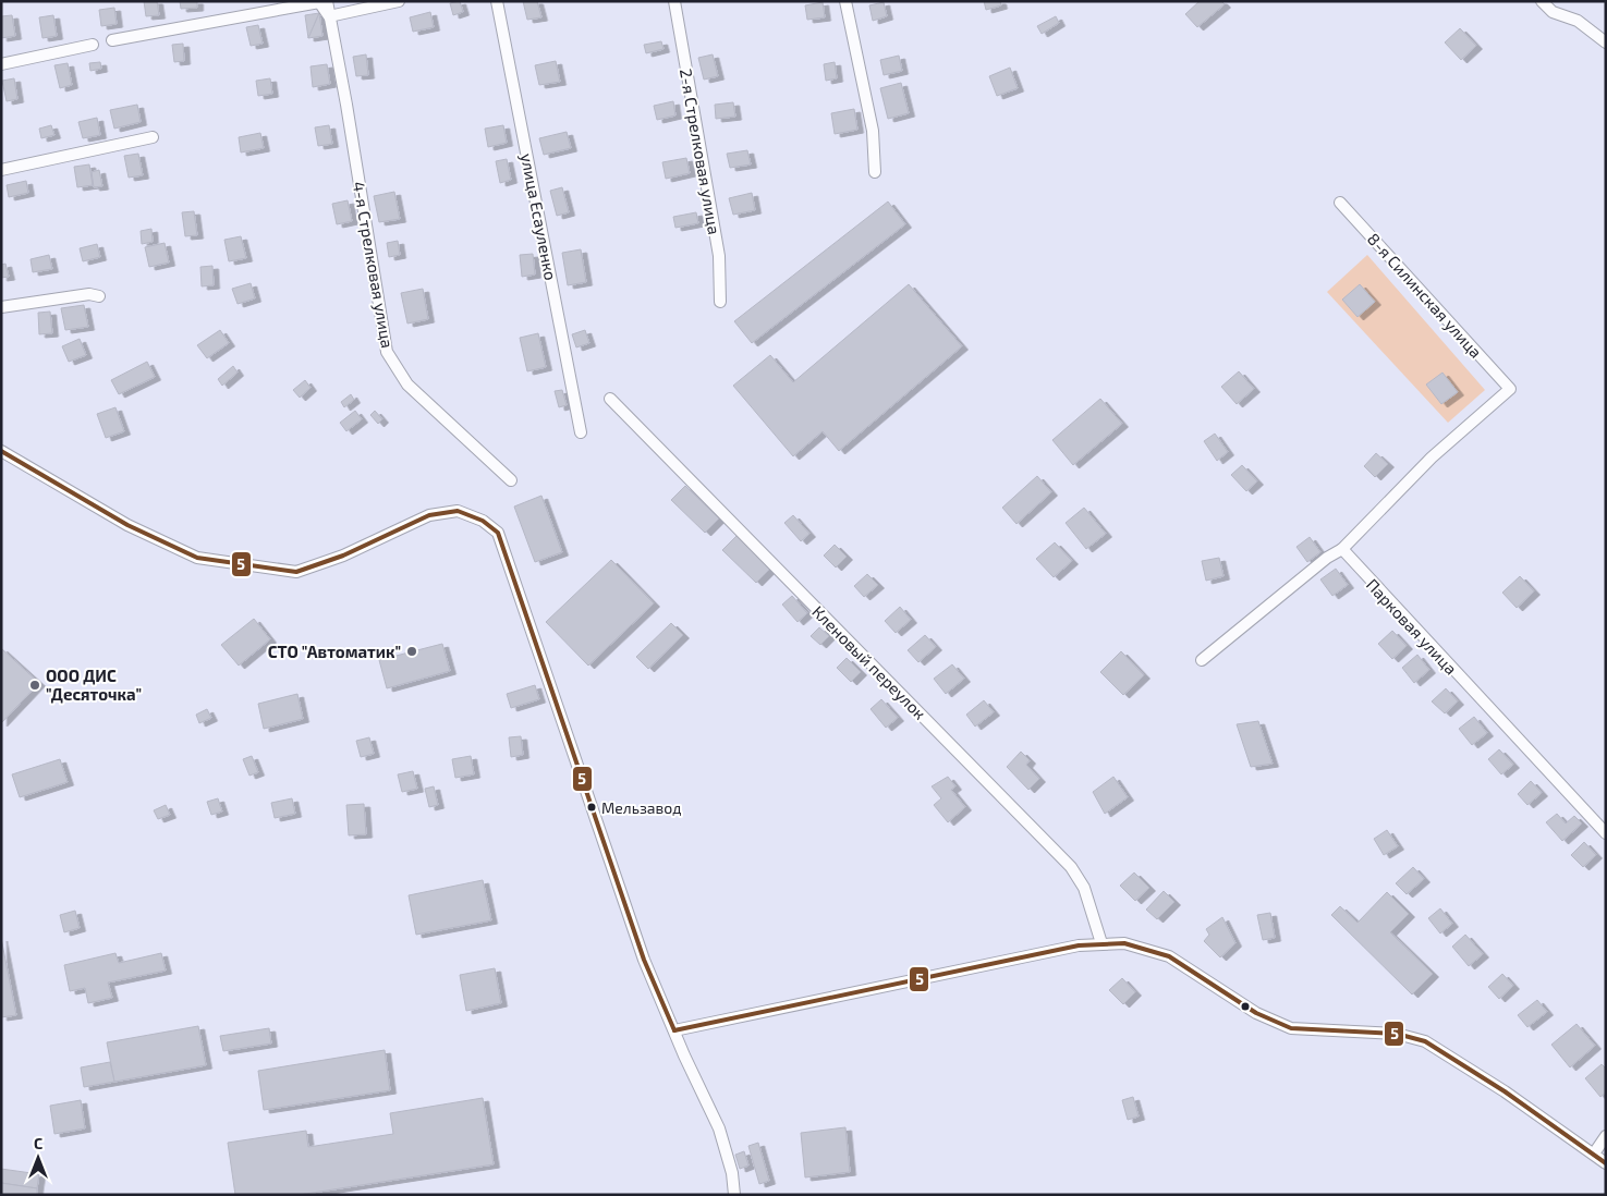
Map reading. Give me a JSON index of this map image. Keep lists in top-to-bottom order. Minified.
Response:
{"streets":{"street":["2-я Стрелковая улица","улица Есауленко","4-я Стрелковая улица","8-я Силинская улица","Парковая улица","Кленовый переулок"]},"crossings":[["8-я Силинская улица","Парковая улица"]],"places":["СТО \"Автоматик\"","ООО ДИС \"Десяточка\"","Мельзавод"],"lines":["transit line 5"],"north":"top"}
